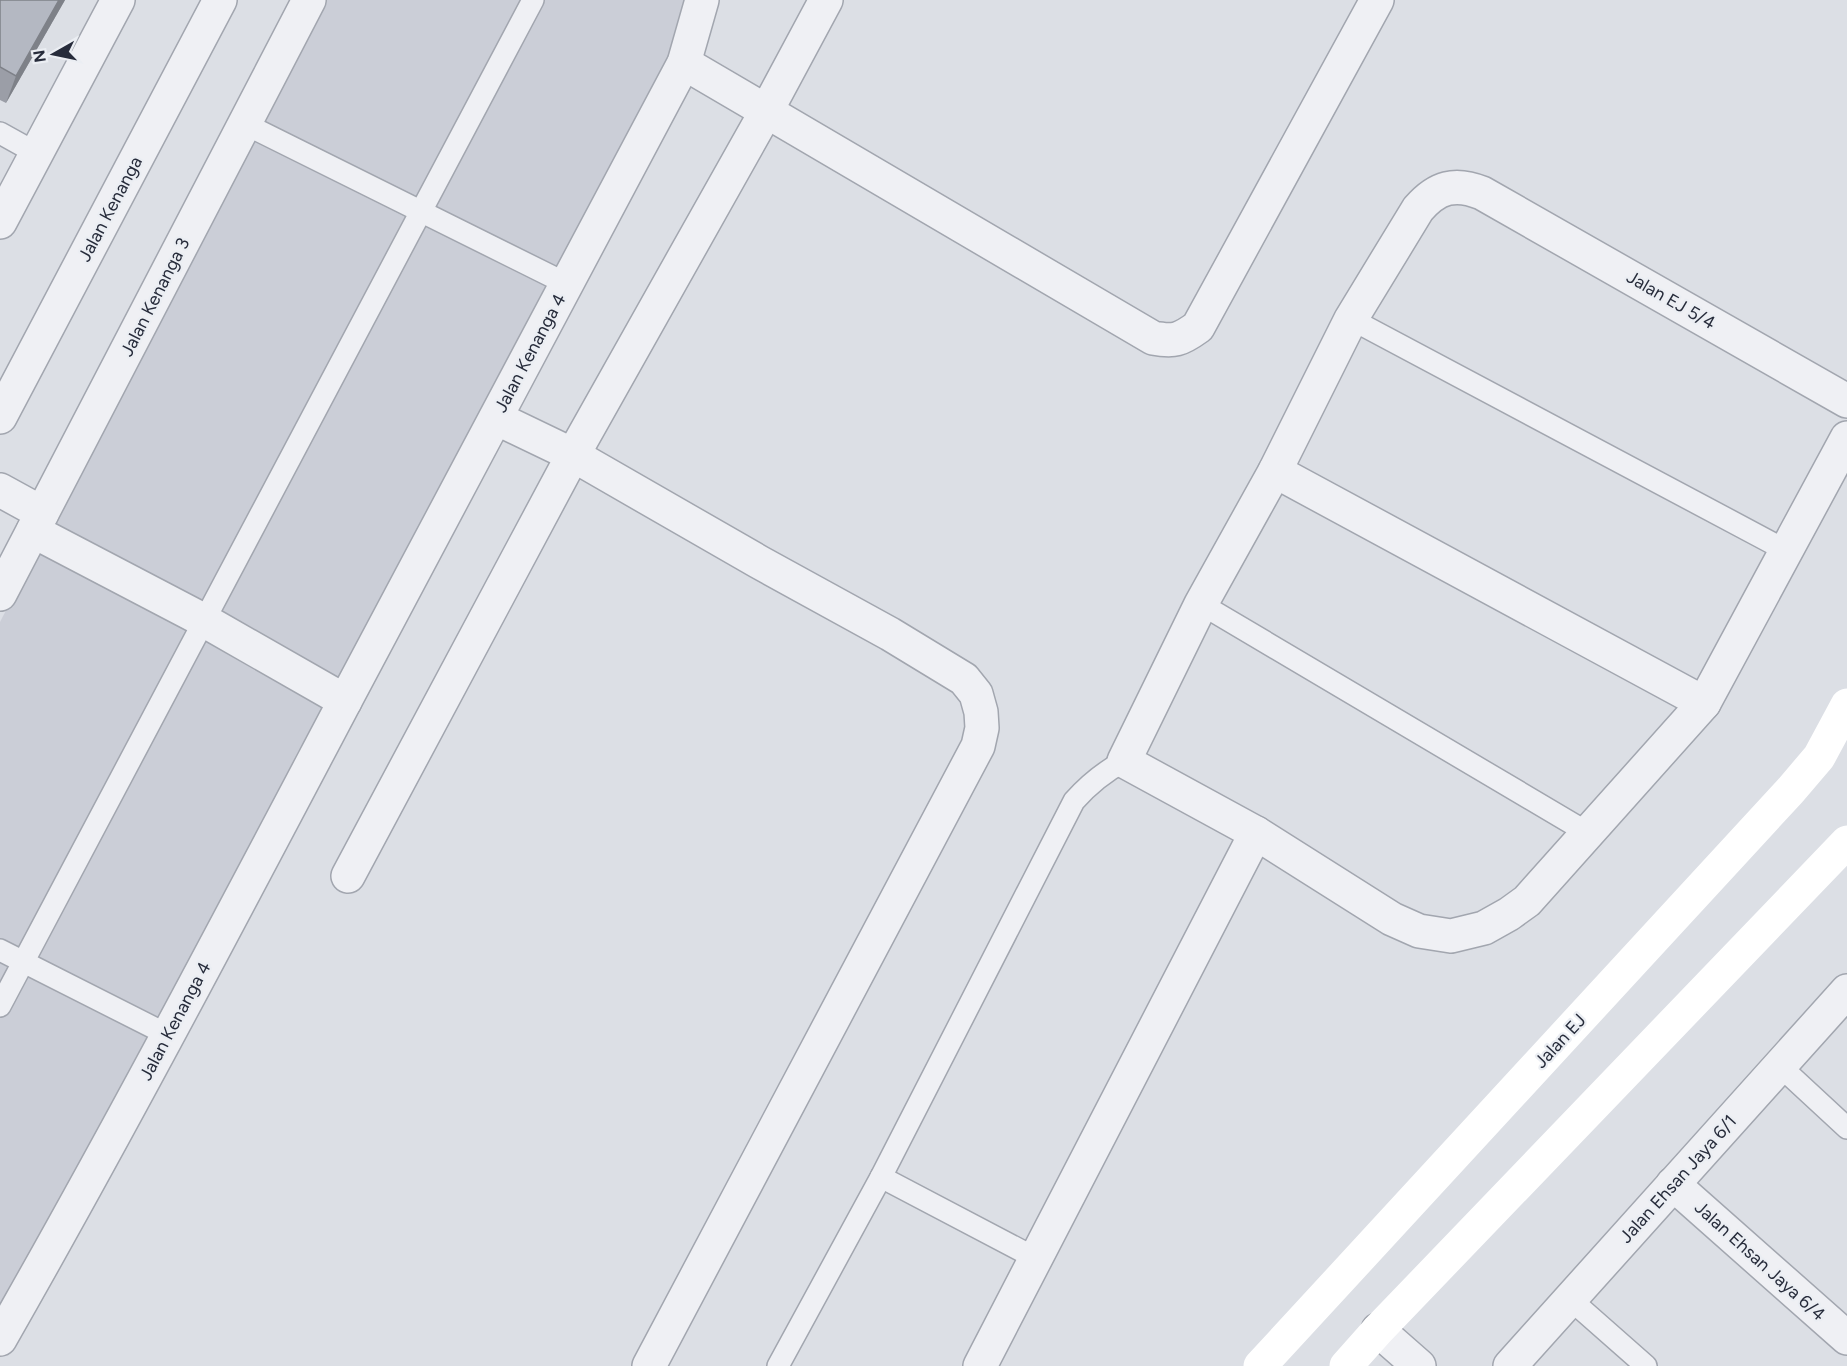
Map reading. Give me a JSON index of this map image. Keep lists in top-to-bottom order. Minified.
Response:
{"streets":{"main road":["Jalan EJ"],"street":["Jalan Kenanga","Jalan Kenanga 3","Jalan EJ 5/4","Jalan Kenanga 4","Jalan Ehsan Jaya 6/1","Jalan Ehsan Jaya 6/4"]},"crossings":[["Jalan Ehsan Jaya 6/1","Jalan Ehsan Jaya 6/4"]],"north":"left"}
